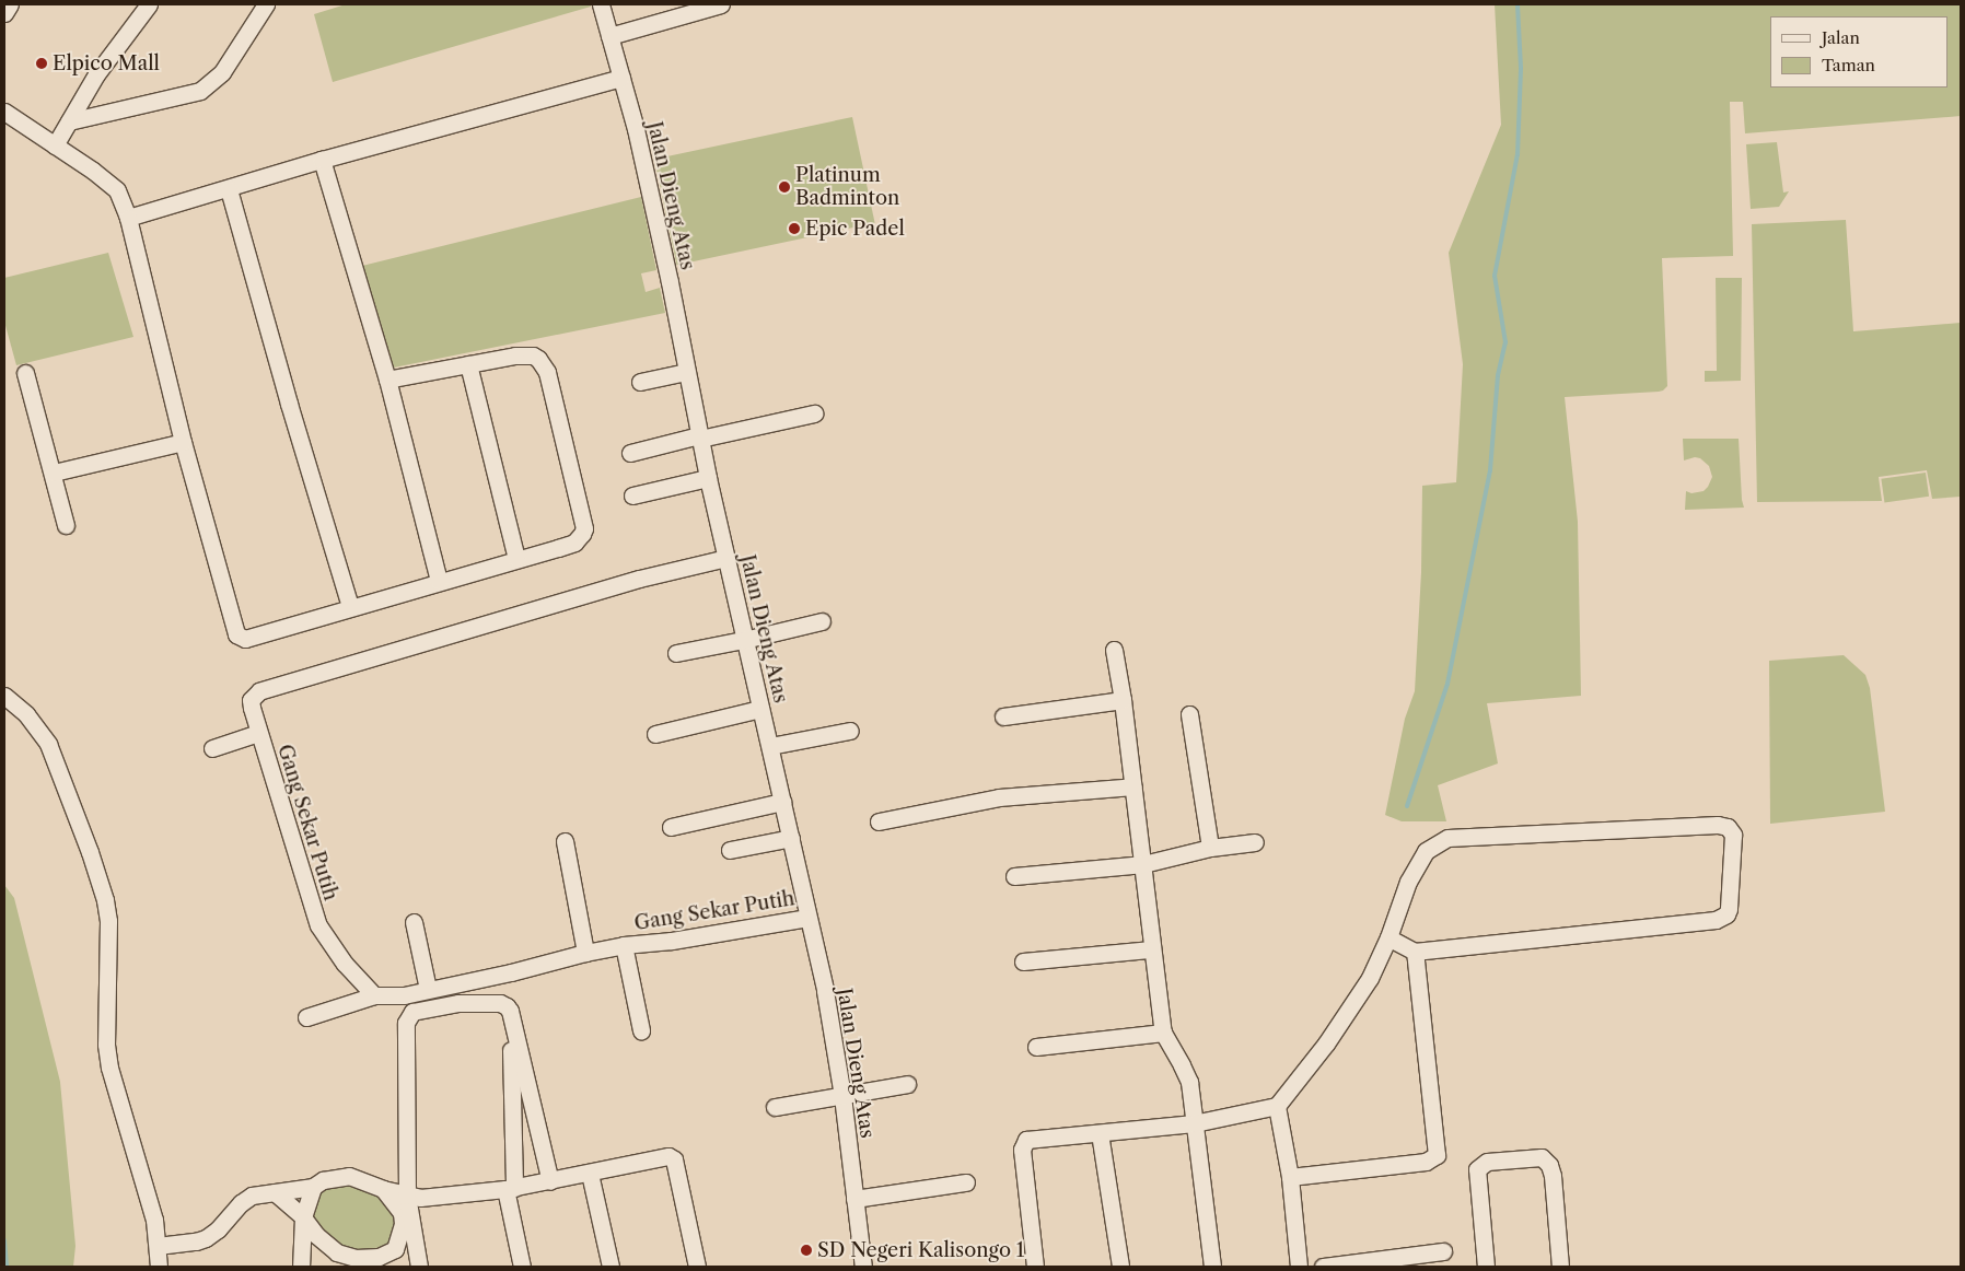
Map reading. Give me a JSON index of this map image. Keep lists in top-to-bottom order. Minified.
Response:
{"streets":{"street":["Jalan Dieng Atas","Gang Sekar Putih"]},"crossings":[["Jalan Dieng Atas","Gang Sekar Putih"]],"places":["Elpico Mall","Platinum Badminton","Epic Padel","SD Negeri Kalisongo 1"],"legend":["Jalan","Taman"]}
